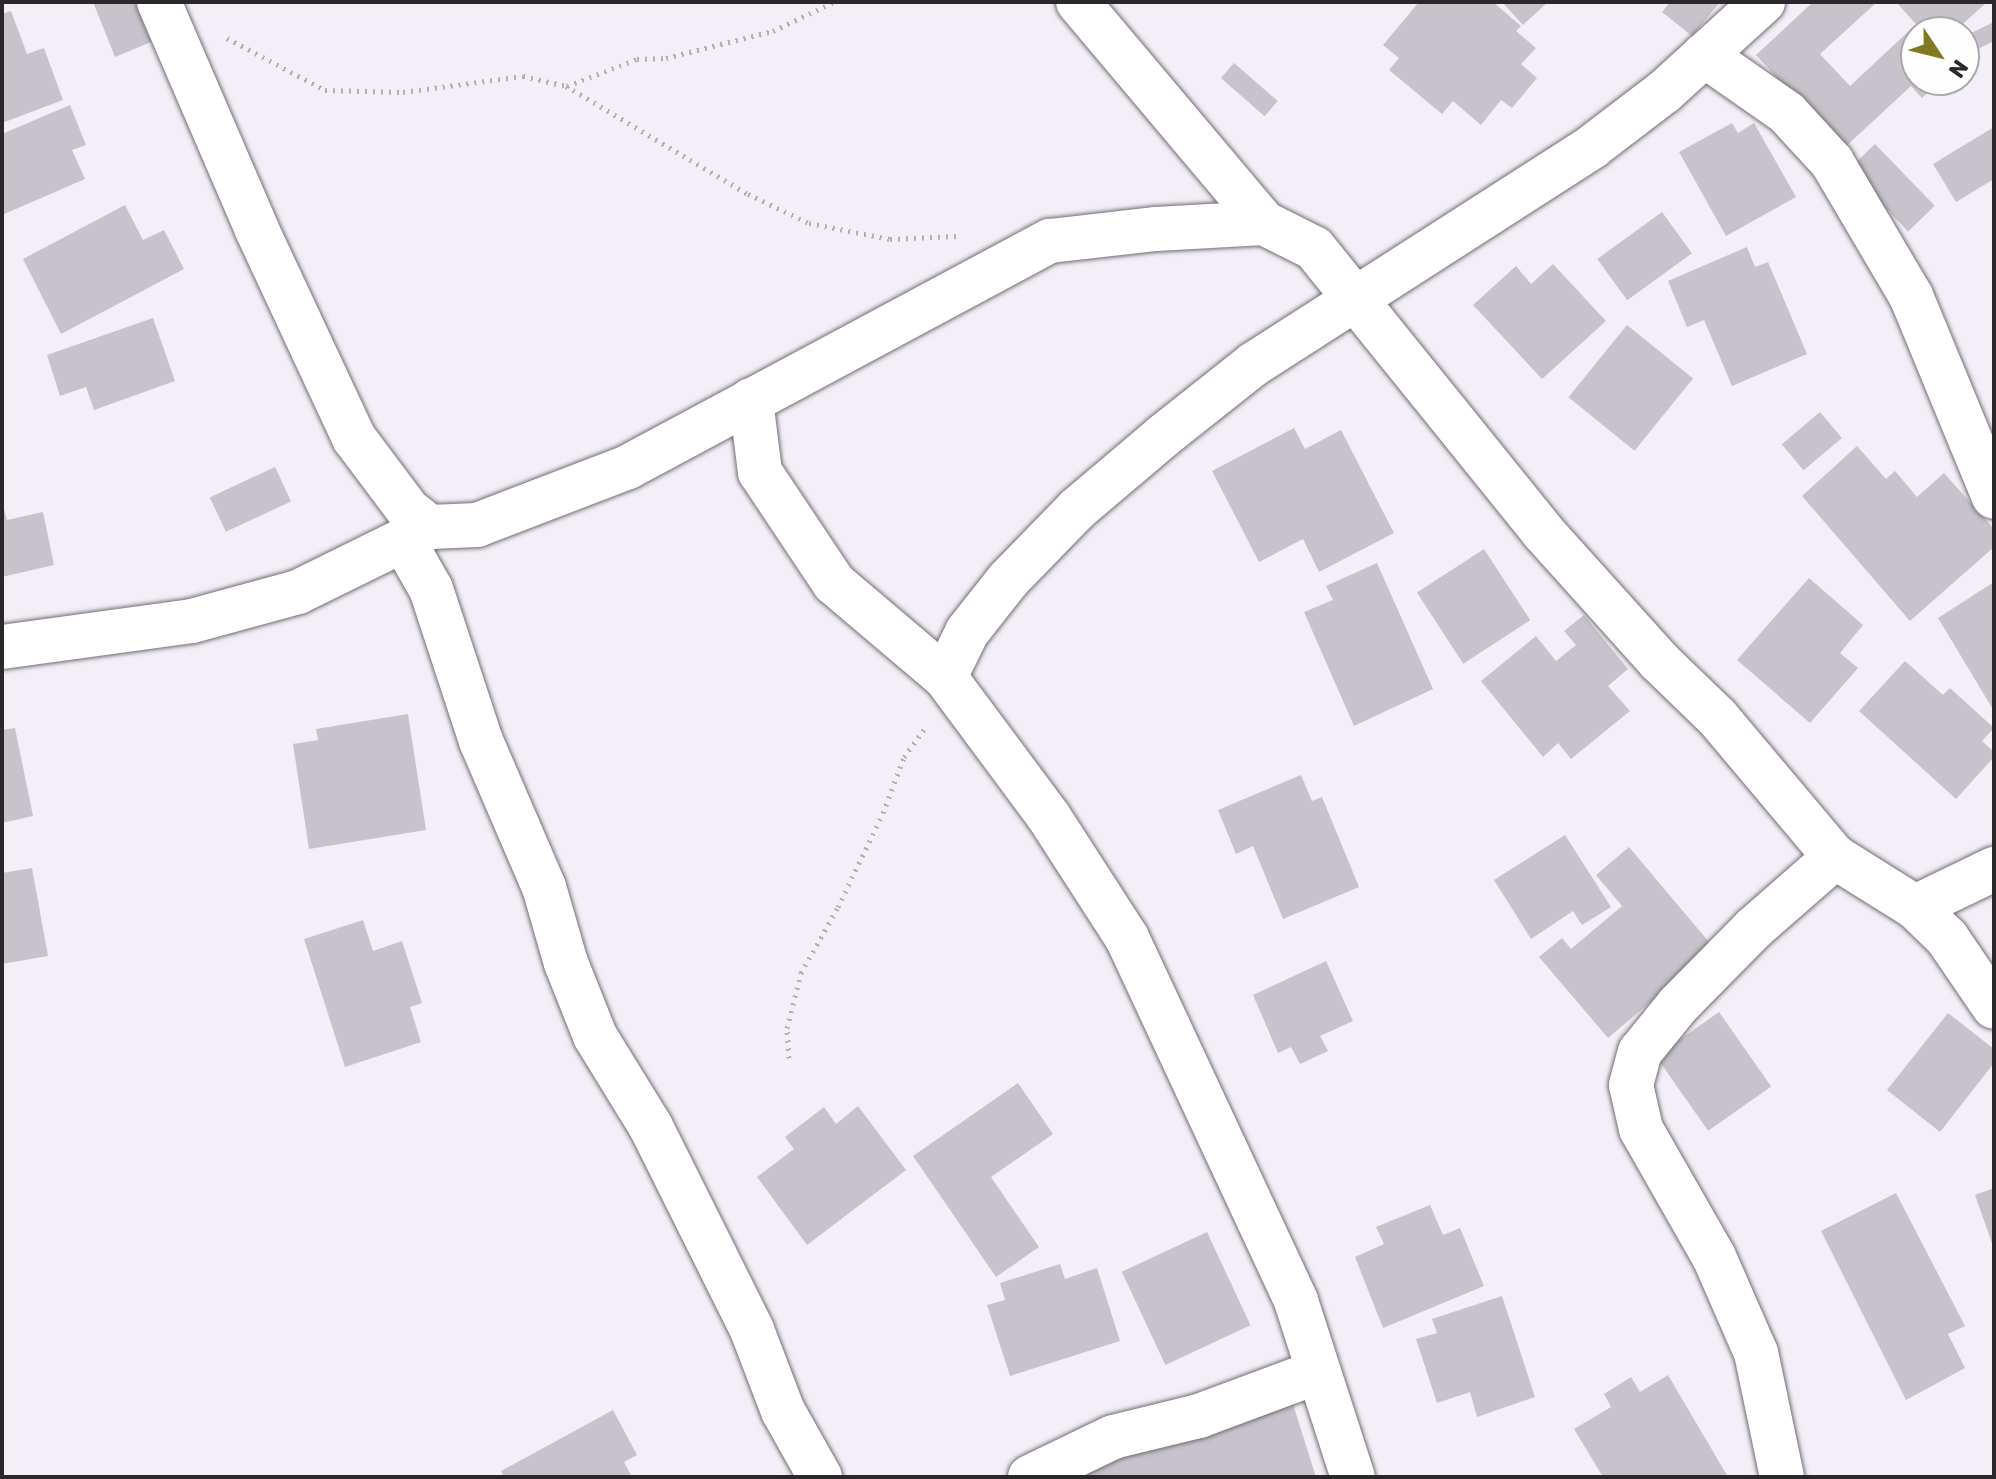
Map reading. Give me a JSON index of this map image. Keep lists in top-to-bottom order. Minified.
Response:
{"north":"bottom right"}
